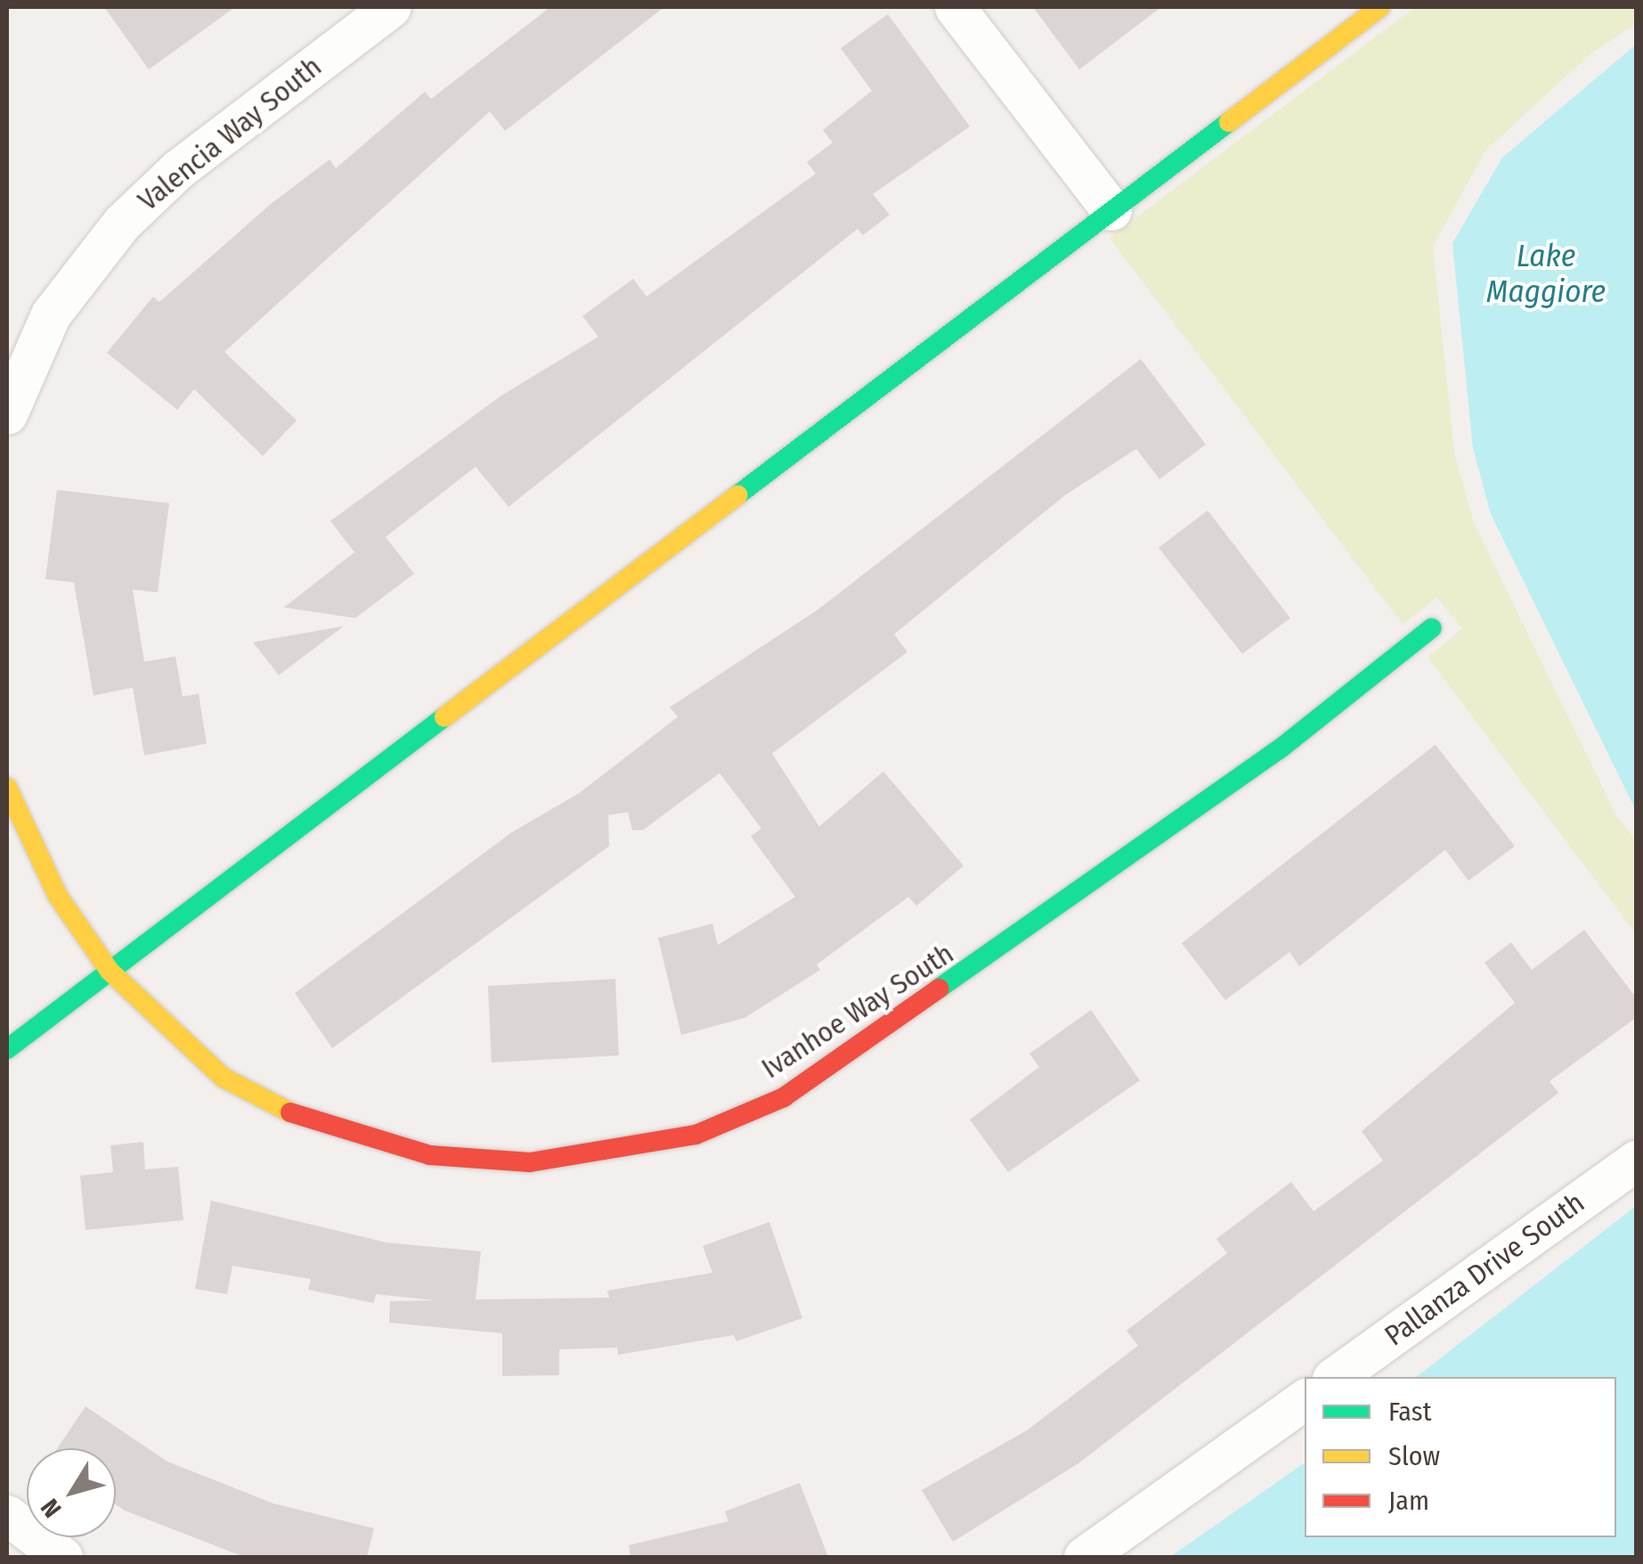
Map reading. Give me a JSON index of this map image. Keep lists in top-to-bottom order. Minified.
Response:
{"streets":{"street":["Valencia Way South","Ivanhoe Way South","Pallanza Drive South"]},"water":["Lake Maggiore"],"legend":["Fast","Slow","Jam"],"north":"bottom left"}
